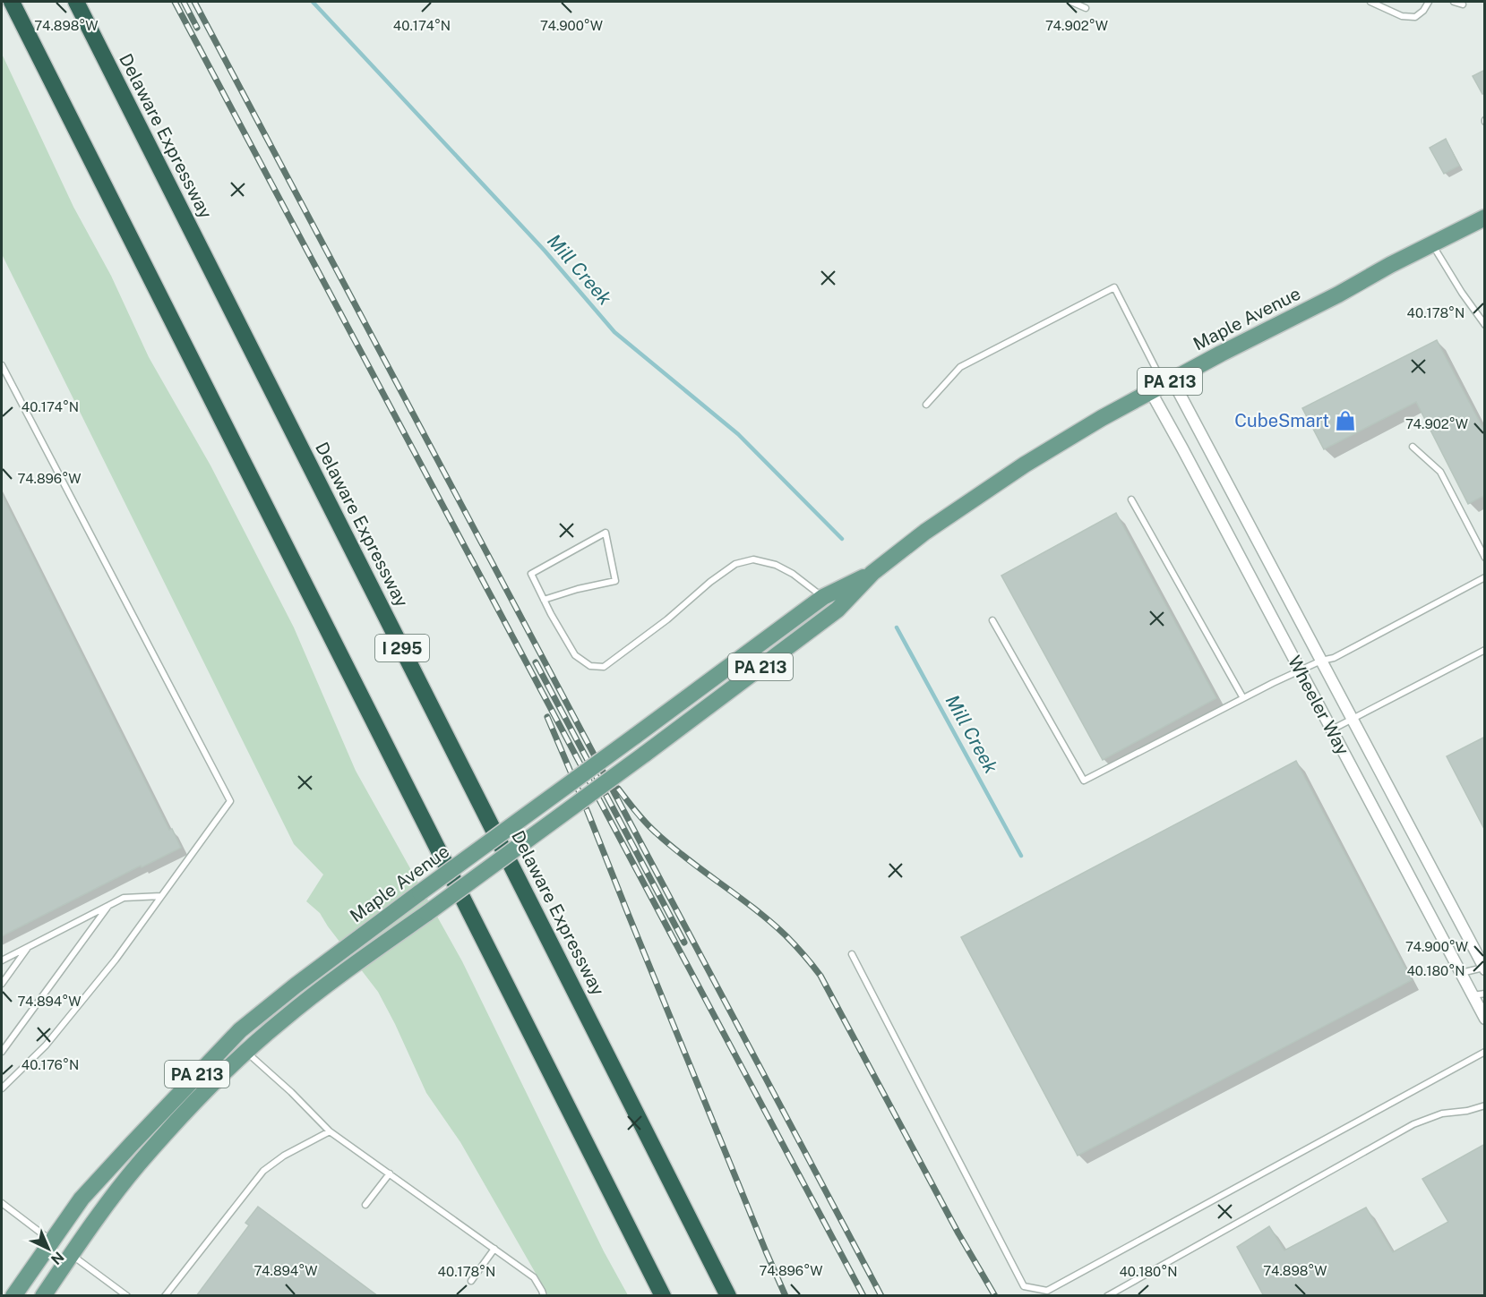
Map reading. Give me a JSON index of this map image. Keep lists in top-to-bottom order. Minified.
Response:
{"streets":{"highway":["Delaware Expressway","I 295"],"main road":["Maple Avenue","PA 213"],"street":["Wheeler Way"]},"crossings":[["Maple Avenue","Wheeler Way"]],"water":["Mill Creek"],"places":{"shop":["CubeSmart"]},"north":"bottom right","coordinates":["40.174°N","74.898°W","74.900°W","74.902°W","40.178°N","74.896°W","40.180°N","74.894°W","40.176°N"]}
